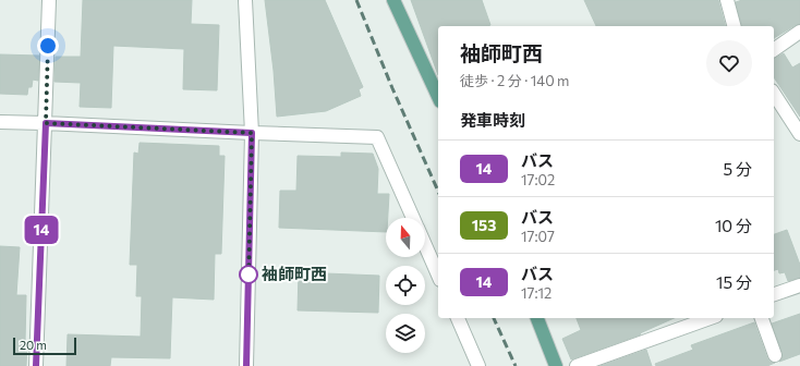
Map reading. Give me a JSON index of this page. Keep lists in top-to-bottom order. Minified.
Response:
{"places":["袖師町西"],"lines":["bus line 14"],"scale_bar":"20 m","north":"top","page":{"on_map":"14","heading":[["袖師町西","徒歩 · 2 分 · 140 m"],"発車時刻"],"list":[{"mark":"14","name":"バス","note":"17:02","value":"5 分"},{"mark":"153","name":"バス","note":"17:07","value":"10 分"},{"mark":"14","name":"バス","note":"17:12","value":"15 分"}],"scale":"20 m"}}
